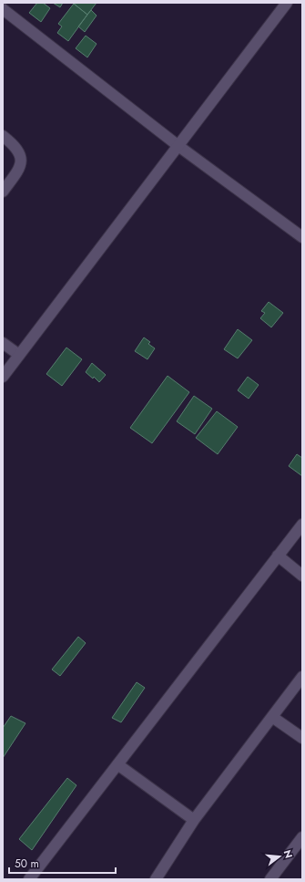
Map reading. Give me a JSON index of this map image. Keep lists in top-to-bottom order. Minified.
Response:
{"scale_bar":"50 m","north":"right"}
